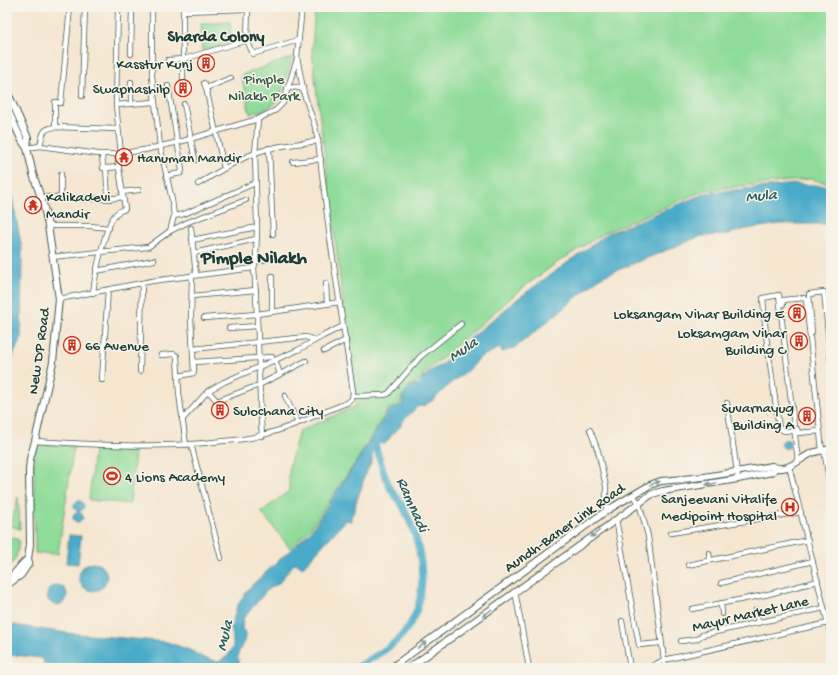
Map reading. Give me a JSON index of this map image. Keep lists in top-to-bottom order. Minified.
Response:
{"streets":{"main road":["New DP Road","Aundh-Baner Link Road"],"street":["Mayur Market Lane"]},"districts":["Sharda Colony","Pimple Nilakh"],"water":["Mula","Ramnadi"],"parks":["Pimple Nilakh Park"],"places":{"building":["Kasstur Kunj","Swapnashilp","Loksangam Vihar Building E","Loksamgam Vihar Building C","66 Avenue","Sulochana City","Suvarnayug Building A"],"temple":["Hanuman Mandir","Kalikadevi Mandir"],"sports":["4 Lions Academy"],"hospital":["Sanjeevani Vitalife Medipoint Hospital"]}}
